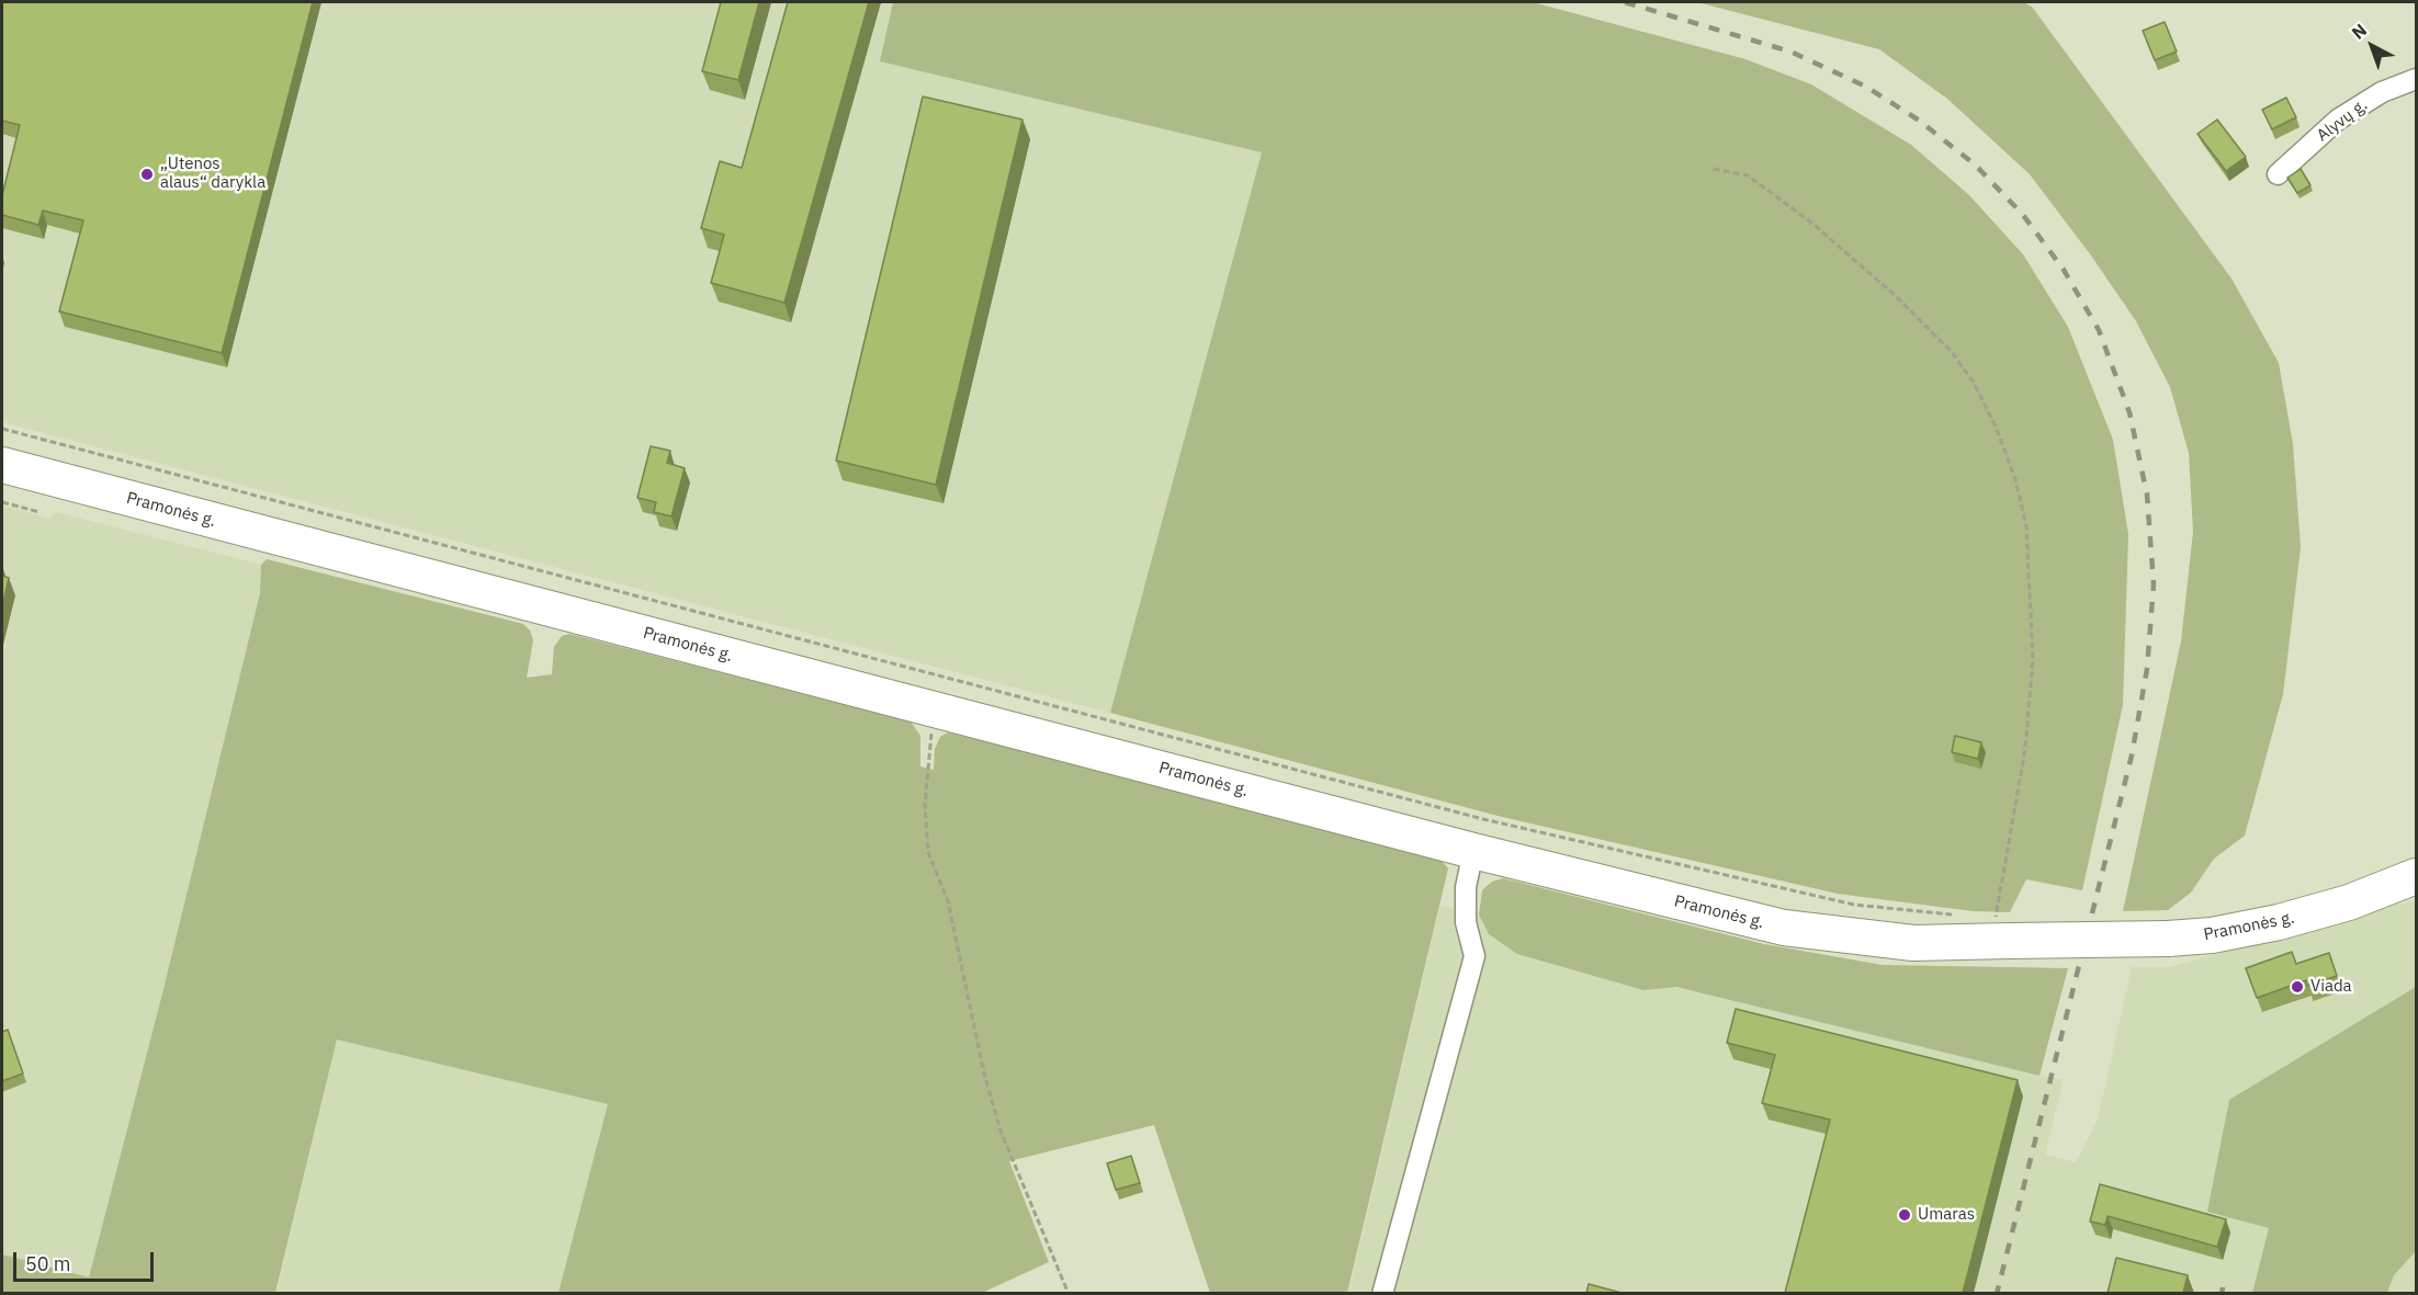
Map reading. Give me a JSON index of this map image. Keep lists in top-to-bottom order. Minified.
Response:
{"streets":{"highway":["Pramonės g."],"street":["Alyvų g."]},"places":["„Utenos alaus“ darykla","Viada","Umaras"],"scale_bar":"50 m","north":"top left"}
